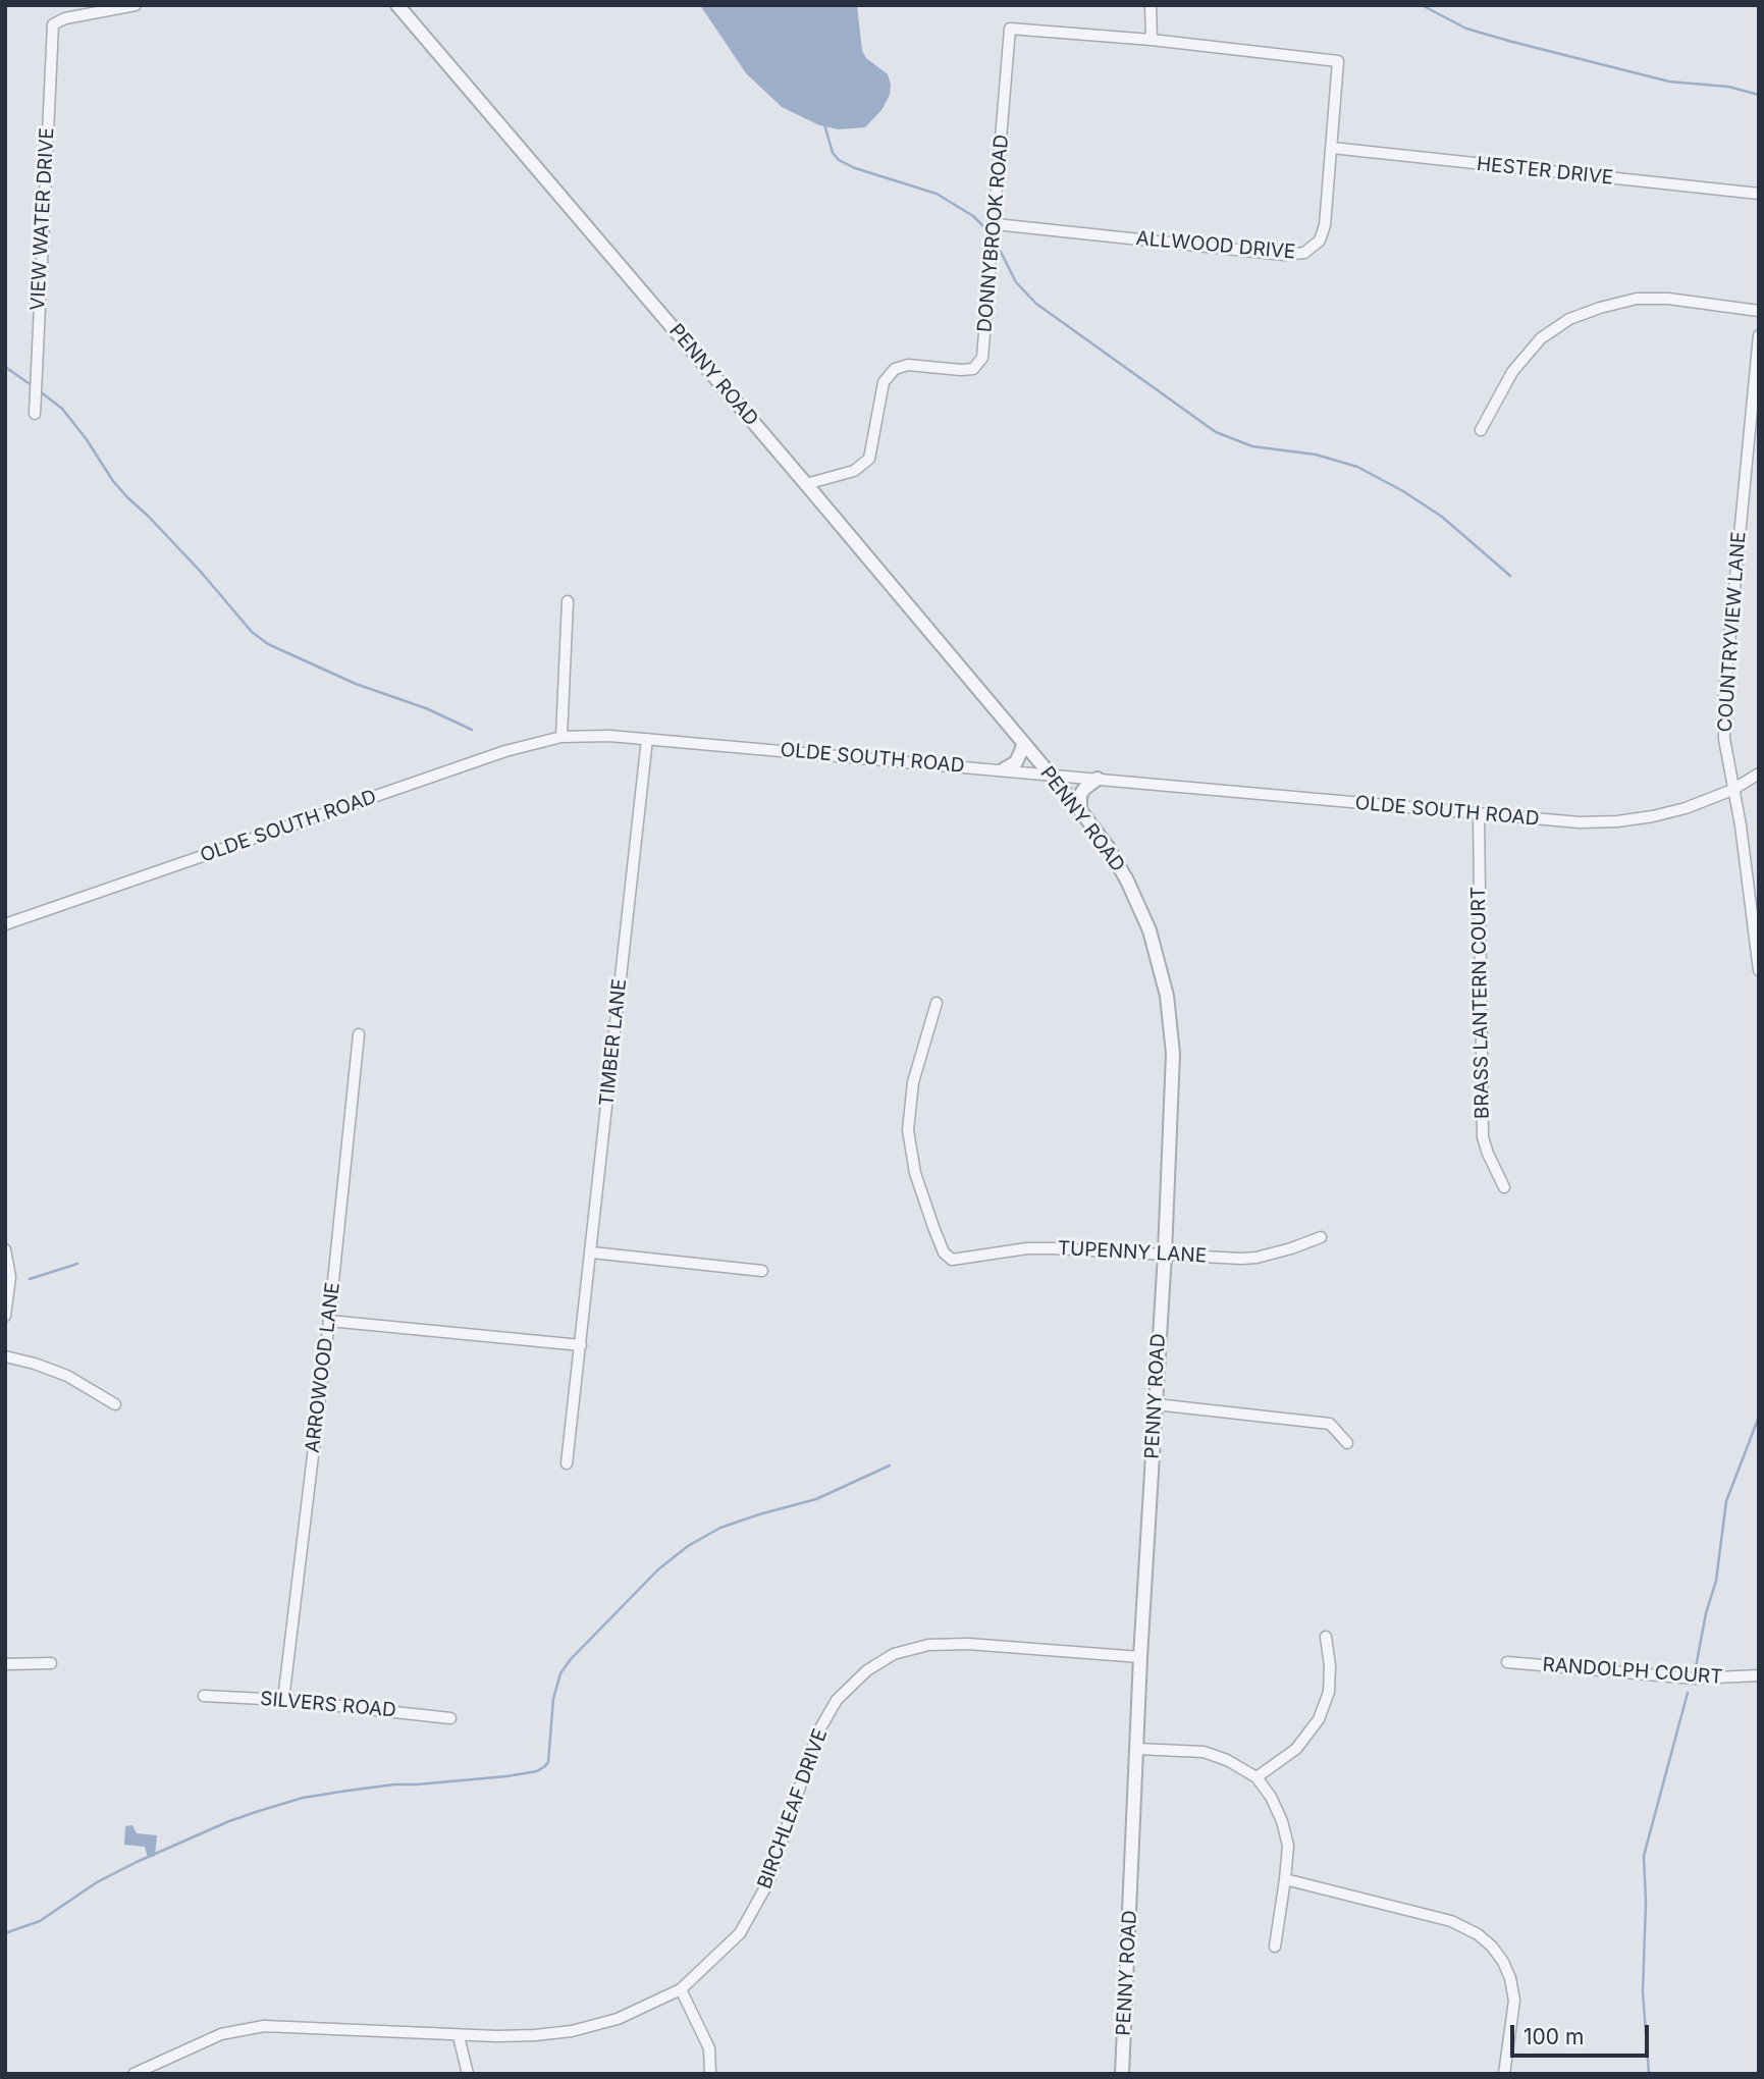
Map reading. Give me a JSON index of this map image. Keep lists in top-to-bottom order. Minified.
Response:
{"streets":{"street":["HESTER DRIVE","VIEW WATER DRIVE","DONNYBROOK ROAD","ALLWOOD DRIVE","PENNY ROAD","COUNTRYVIEW LANE","OLDE SOUTH ROAD","BRASS LANTERN COURT","TIMBER LANE","TUPENNY LANE","ARROWOOD LANE","RANDOLPH COURT","SILVERS ROAD","BIRCHLEAF DRIVE"]},"crossings":[["HESTER DRIVE","ALLWOOD DRIVE"],["DONNYBROOK ROAD","ALLWOOD DRIVE"],["DONNYBROOK ROAD","PENNY ROAD"],["PENNY ROAD","OLDE SOUTH ROAD"],["PENNY ROAD","TUPENNY LANE"],["PENNY ROAD","BIRCHLEAF DRIVE"],["COUNTRYVIEW LANE","OLDE SOUTH ROAD"],["OLDE SOUTH ROAD","BRASS LANTERN COURT"],["OLDE SOUTH ROAD","TIMBER LANE"],["ARROWOOD LANE","SILVERS ROAD"]],"scale_bar":"100 m"}
